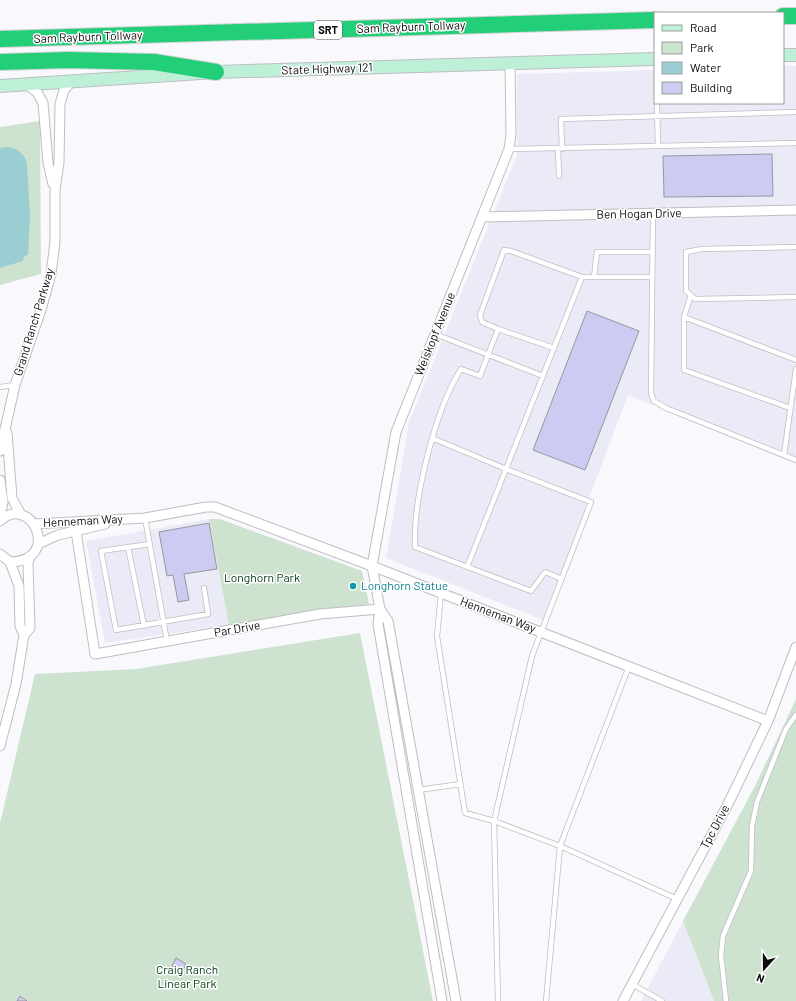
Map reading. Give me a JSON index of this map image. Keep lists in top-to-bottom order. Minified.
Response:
{"streets":{"highway":["Sam Rayburn Tollway","SRT"],"main road":["State Highway 121"],"street":["Ben Hogan Drive","Grand Ranch Parkway","Weiskopf Avenue","Henneman Way","Par Drive","Tpc Drive"]},"crossings":[["State Highway 121","Grand Ranch Parkway"],["State Highway 121","Weiskopf Avenue"],["Ben Hogan Drive","Weiskopf Avenue"],["Weiskopf Avenue","Henneman Way"],["Weiskopf Avenue","Par Drive"],["Henneman Way","Par Drive"],["Henneman Way","Tpc Drive"]],"parks":["Longhorn Park","Craig Ranch Linear Park"],"places":["Longhorn Statue"],"legend":["Road","Park","Water","Building"],"north":"bottom"}
